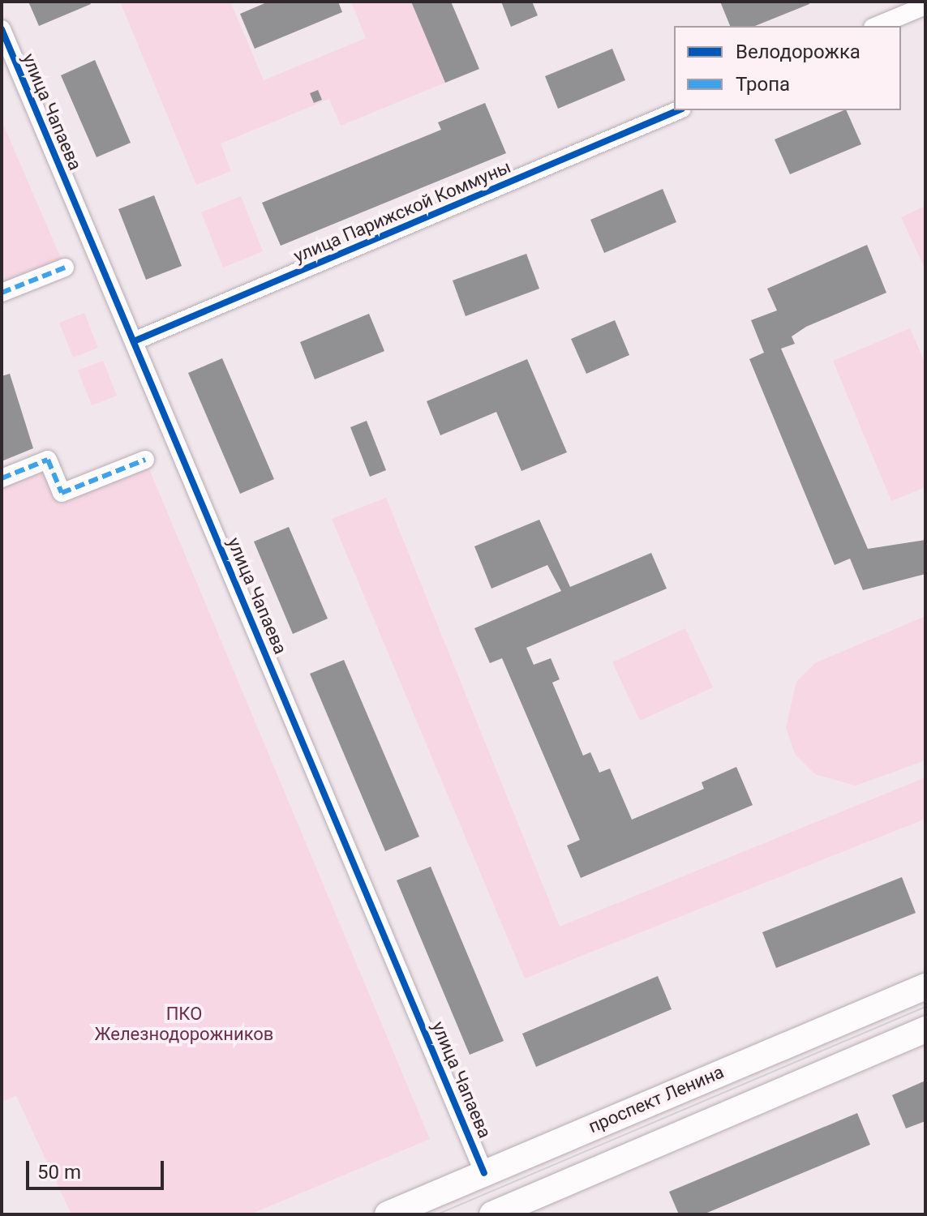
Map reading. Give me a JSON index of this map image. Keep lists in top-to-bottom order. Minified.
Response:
{"streets":{"highway":["проспект Ленина"],"street":["улица Чапаева","улица Парижской Коммуны"]},"crossings":[["улица Чапаева","улица Парижской Коммуны"],["улица Чапаева","проспект Ленина"]],"parks":["ПКО Железнодорожников"],"legend":["Велодорожка","Тропа"],"scale_bar":"50 m"}
